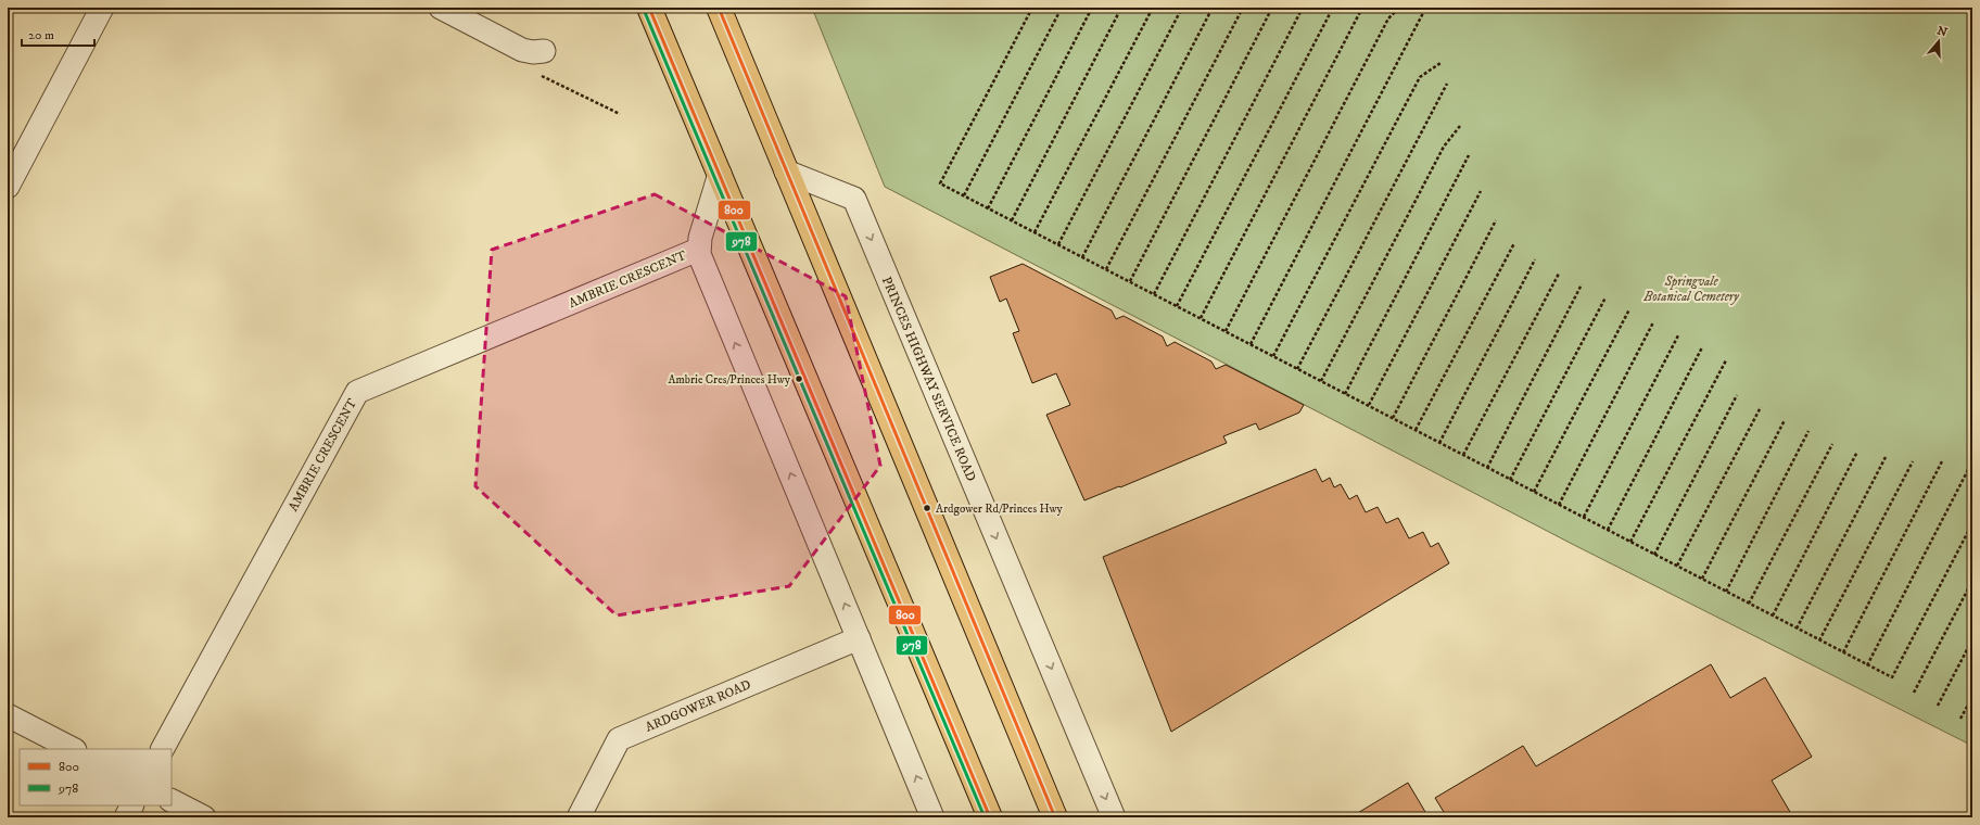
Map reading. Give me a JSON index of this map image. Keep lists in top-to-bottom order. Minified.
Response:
{"streets":{"street":["AMBRIE CRESCENT","PRINCES HIGHWAY SERVICE ROAD","ARDGOWER ROAD"]},"parks":["Springvale Botanical Cemetery"],"places":["Ambrie Cres/Princes Hwy","Ardgower Rd/Princes Hwy"],"lines":["transit line 800","transit line 978"],"legend":["800","978"],"scale_bar":"20 m","north":"top"}
